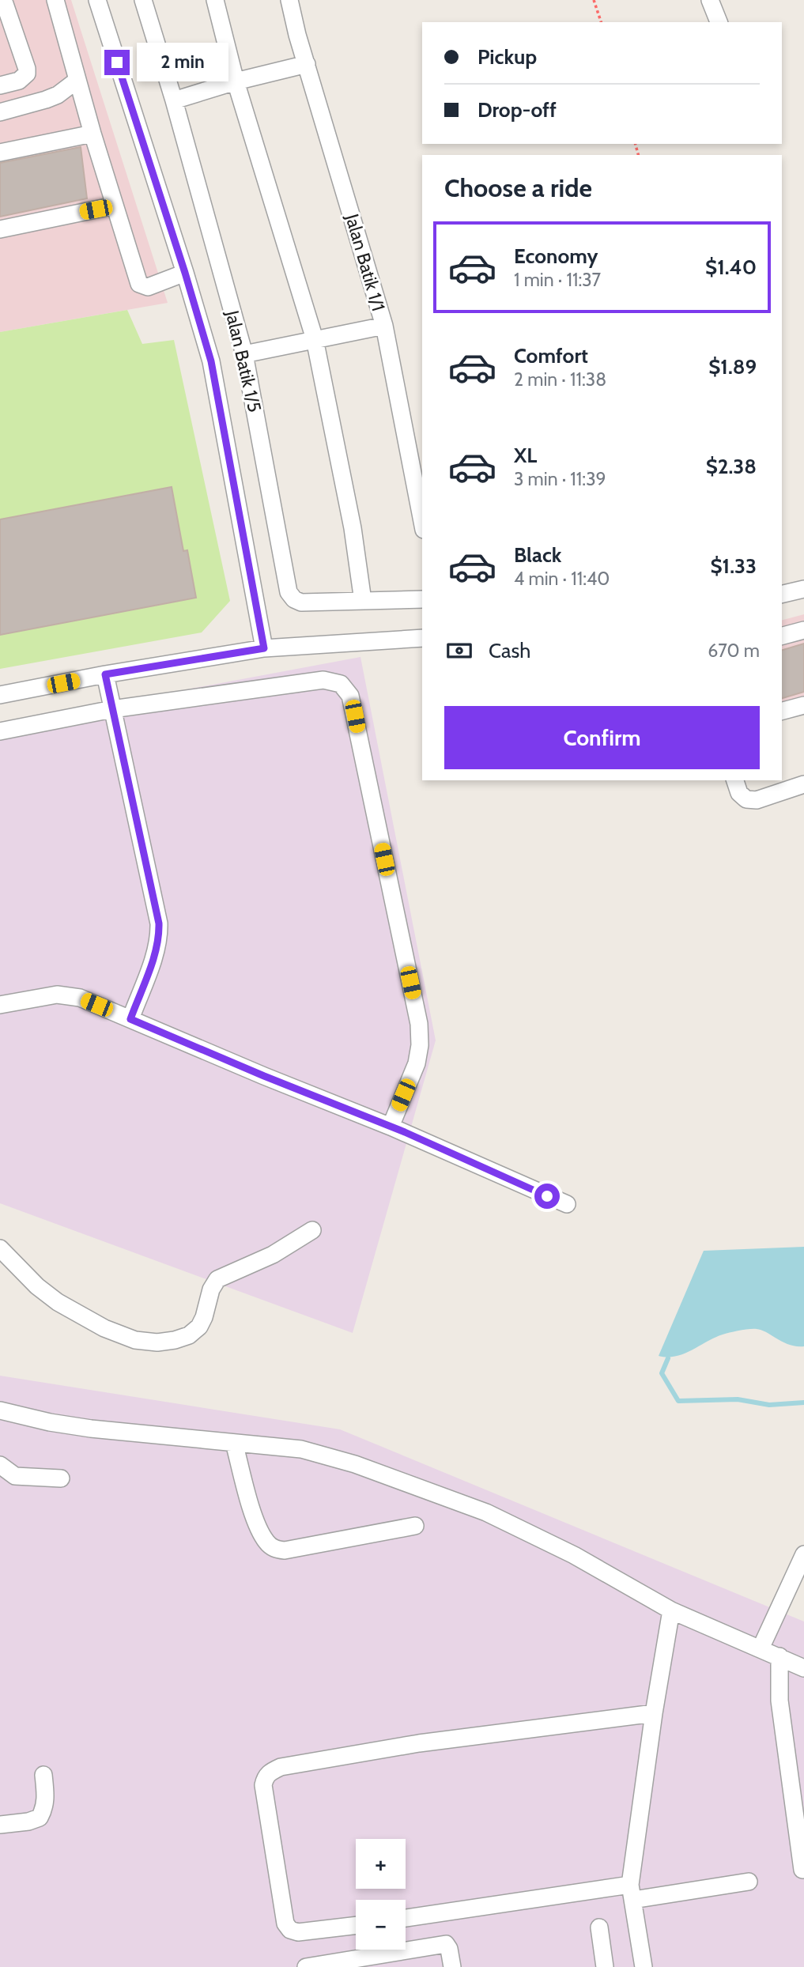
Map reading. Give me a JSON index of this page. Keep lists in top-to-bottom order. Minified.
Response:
{"streets":{"street":["Jalan Batik 1/1","Jalan Batik 1/5"]},"page":{"banner":["Pickup","Drop-off"],"bubble":"2 min","heading":"Choose a ride","list":[{"name":"Economy","note":"1 min · 11:37","value":"$1.40"},{"name":"Comfort","note":"2 min · 11:38","value":"$1.89"},{"name":"XL","note":"3 min · 11:39","value":"$2.38"},{"name":"Black","note":"4 min · 11:40","value":"$1.33"}],"pay":["Cash","670 m"],"buttons":"Confirm","map_buttons":["+","−"]}}
